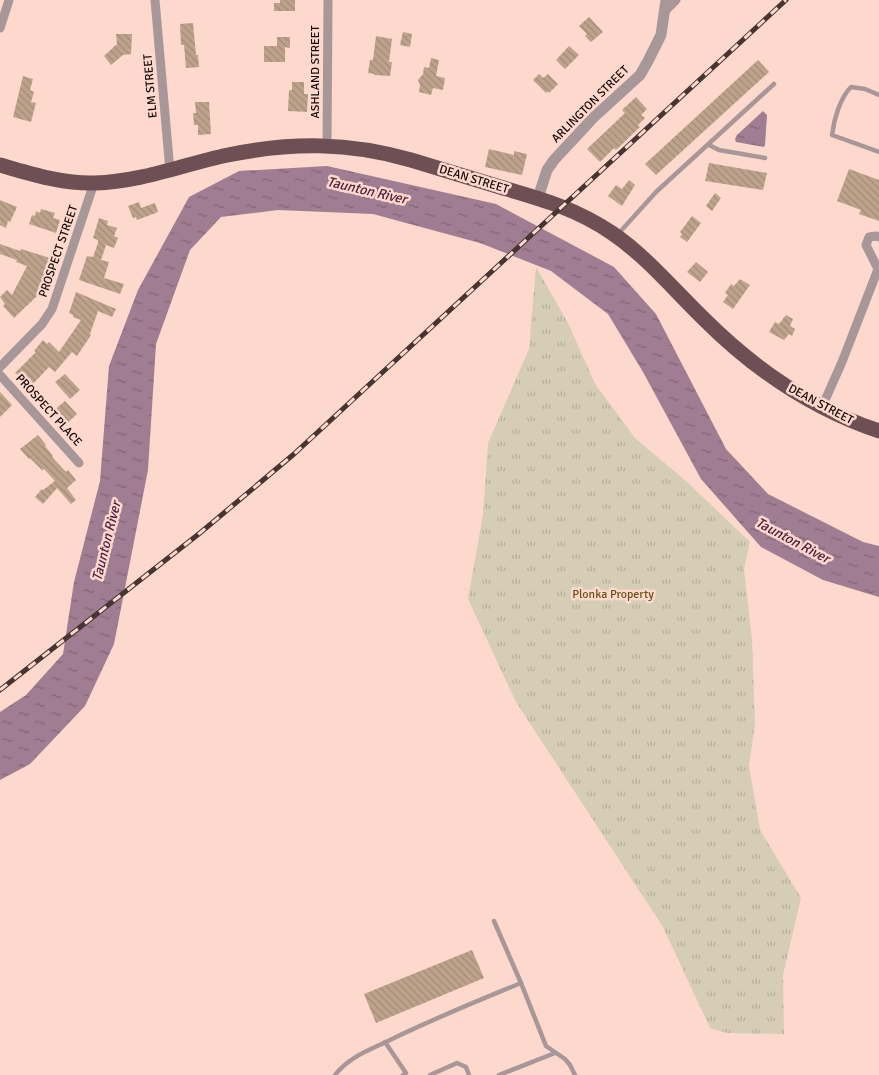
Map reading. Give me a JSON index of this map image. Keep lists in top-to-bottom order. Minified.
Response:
{"streets":{"highway":["DEAN STREET"],"street":["ASHLAND STREET","ELM STREET","ARLINGTON STREET","PROSPECT STREET","PROSPECT PLACE"]},"crossings":[["ASHLAND STREET","DEAN STREET"],["ELM STREET","DEAN STREET"],["ARLINGTON STREET","DEAN STREET"],["DEAN STREET","PROSPECT STREET"]],"water":["Taunton River"],"parks":["Plonka Property"]}
